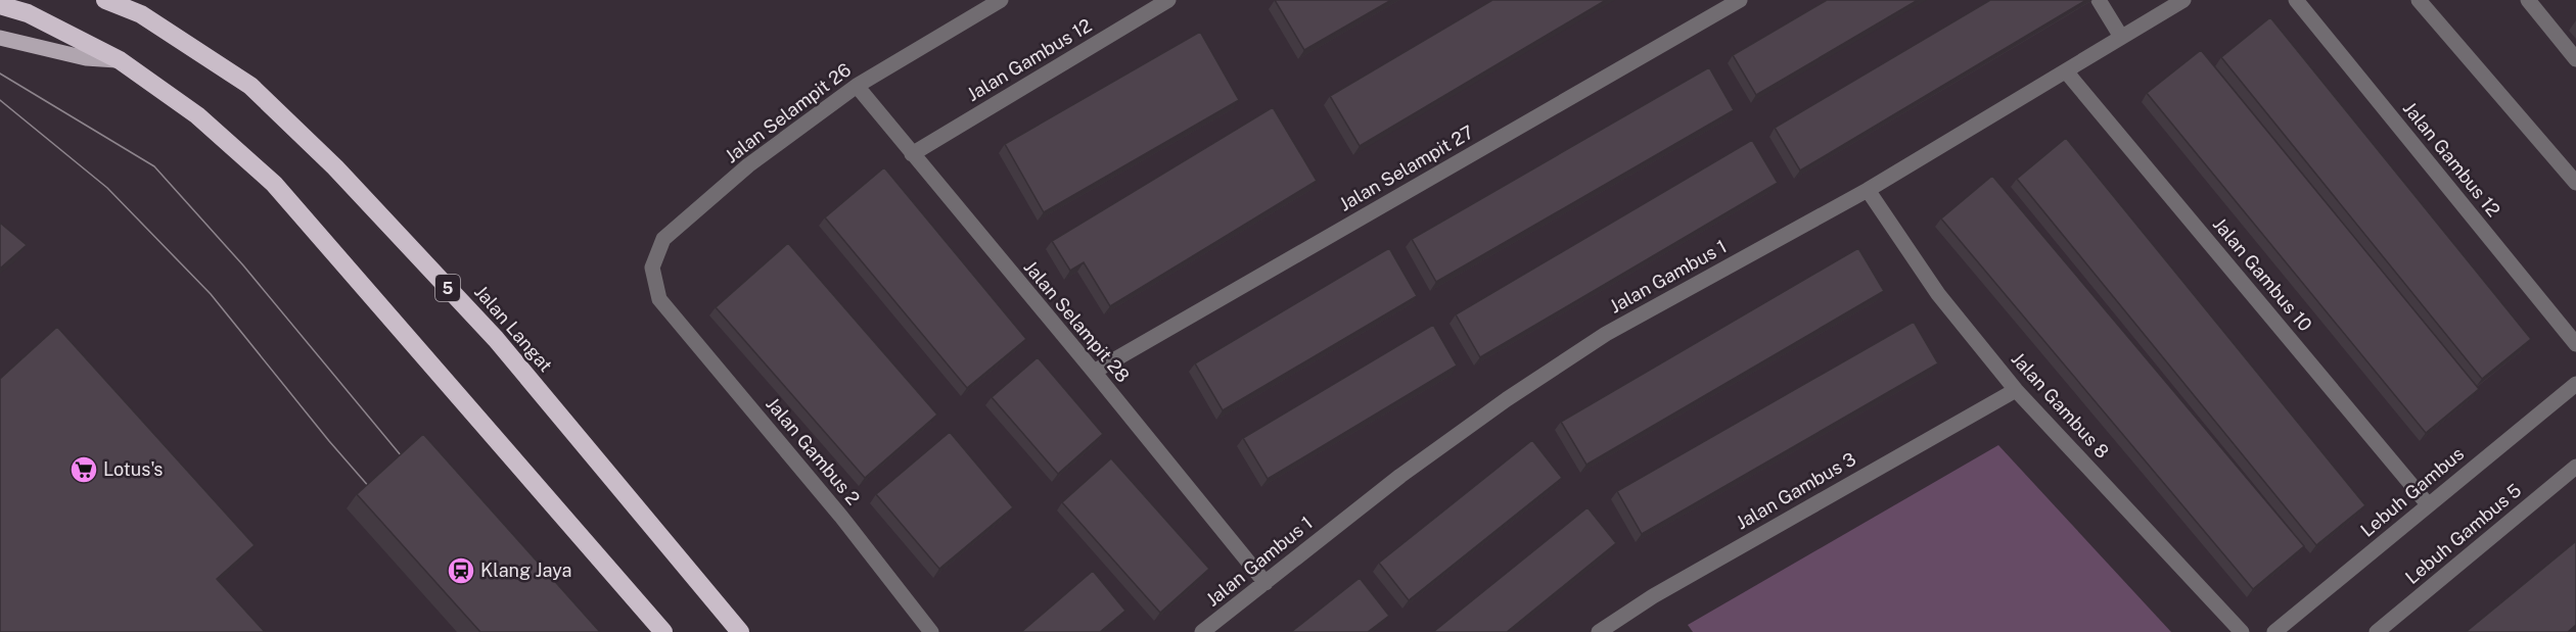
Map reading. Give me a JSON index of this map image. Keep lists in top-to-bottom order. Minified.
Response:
{"streets":{"highway":["5","Jalan Langat"],"street":["Jalan Gambus 12","Jalan Selampit 26","Jalan Selampit 27","Jalan Gambus 10","Jalan Gambus 1","Jalan Selampit 28","Jalan Gambus 8","Jalan Gambus 2","Jalan Gambus 3","Lebuh Gambus","Lebuh Gambus 5"]},"crossings":[["Jalan Gambus 12","Jalan Selampit 28"],["Jalan Selampit 26","Jalan Selampit 28"],["Jalan Selampit 26","Jalan Gambus 2"],["Jalan Selampit 27","Jalan Selampit 28"],["Jalan Gambus 10","Jalan Gambus 1"],["Jalan Gambus 10","Lebuh Gambus"],["Jalan Gambus 1","Jalan Selampit 28"],["Jalan Gambus 1","Jalan Gambus 8"],["Jalan Gambus 8","Jalan Gambus 3"]],"places":{"supermarket":["Lotus's"],"station":["Klang Jaya"]}}
